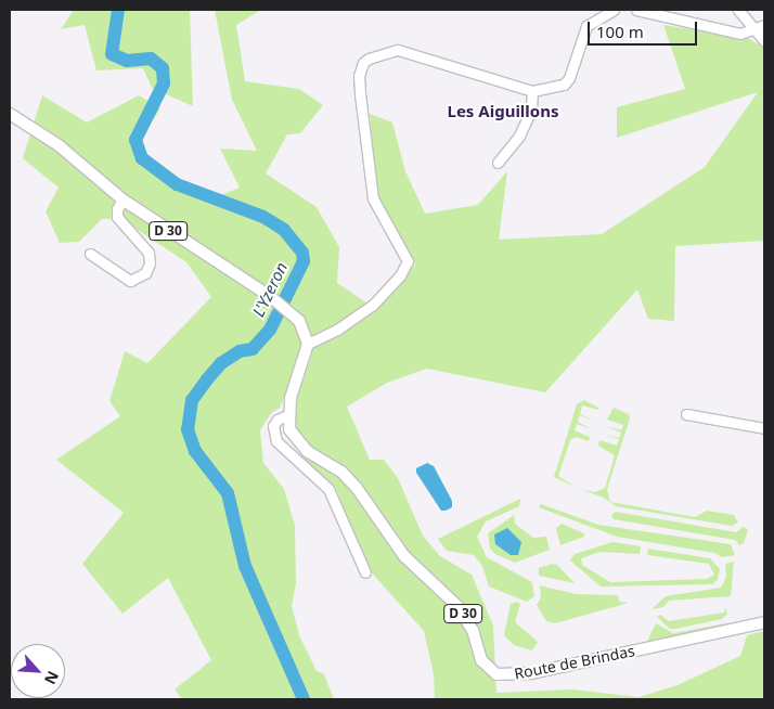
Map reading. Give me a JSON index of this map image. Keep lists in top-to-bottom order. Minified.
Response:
{"streets":{"main road":["D 30","Route de Brindas"]},"districts":["Les Aiguillons"],"water":["L'Yzeron"],"scale_bar":"100 m","north":"bottom right"}
